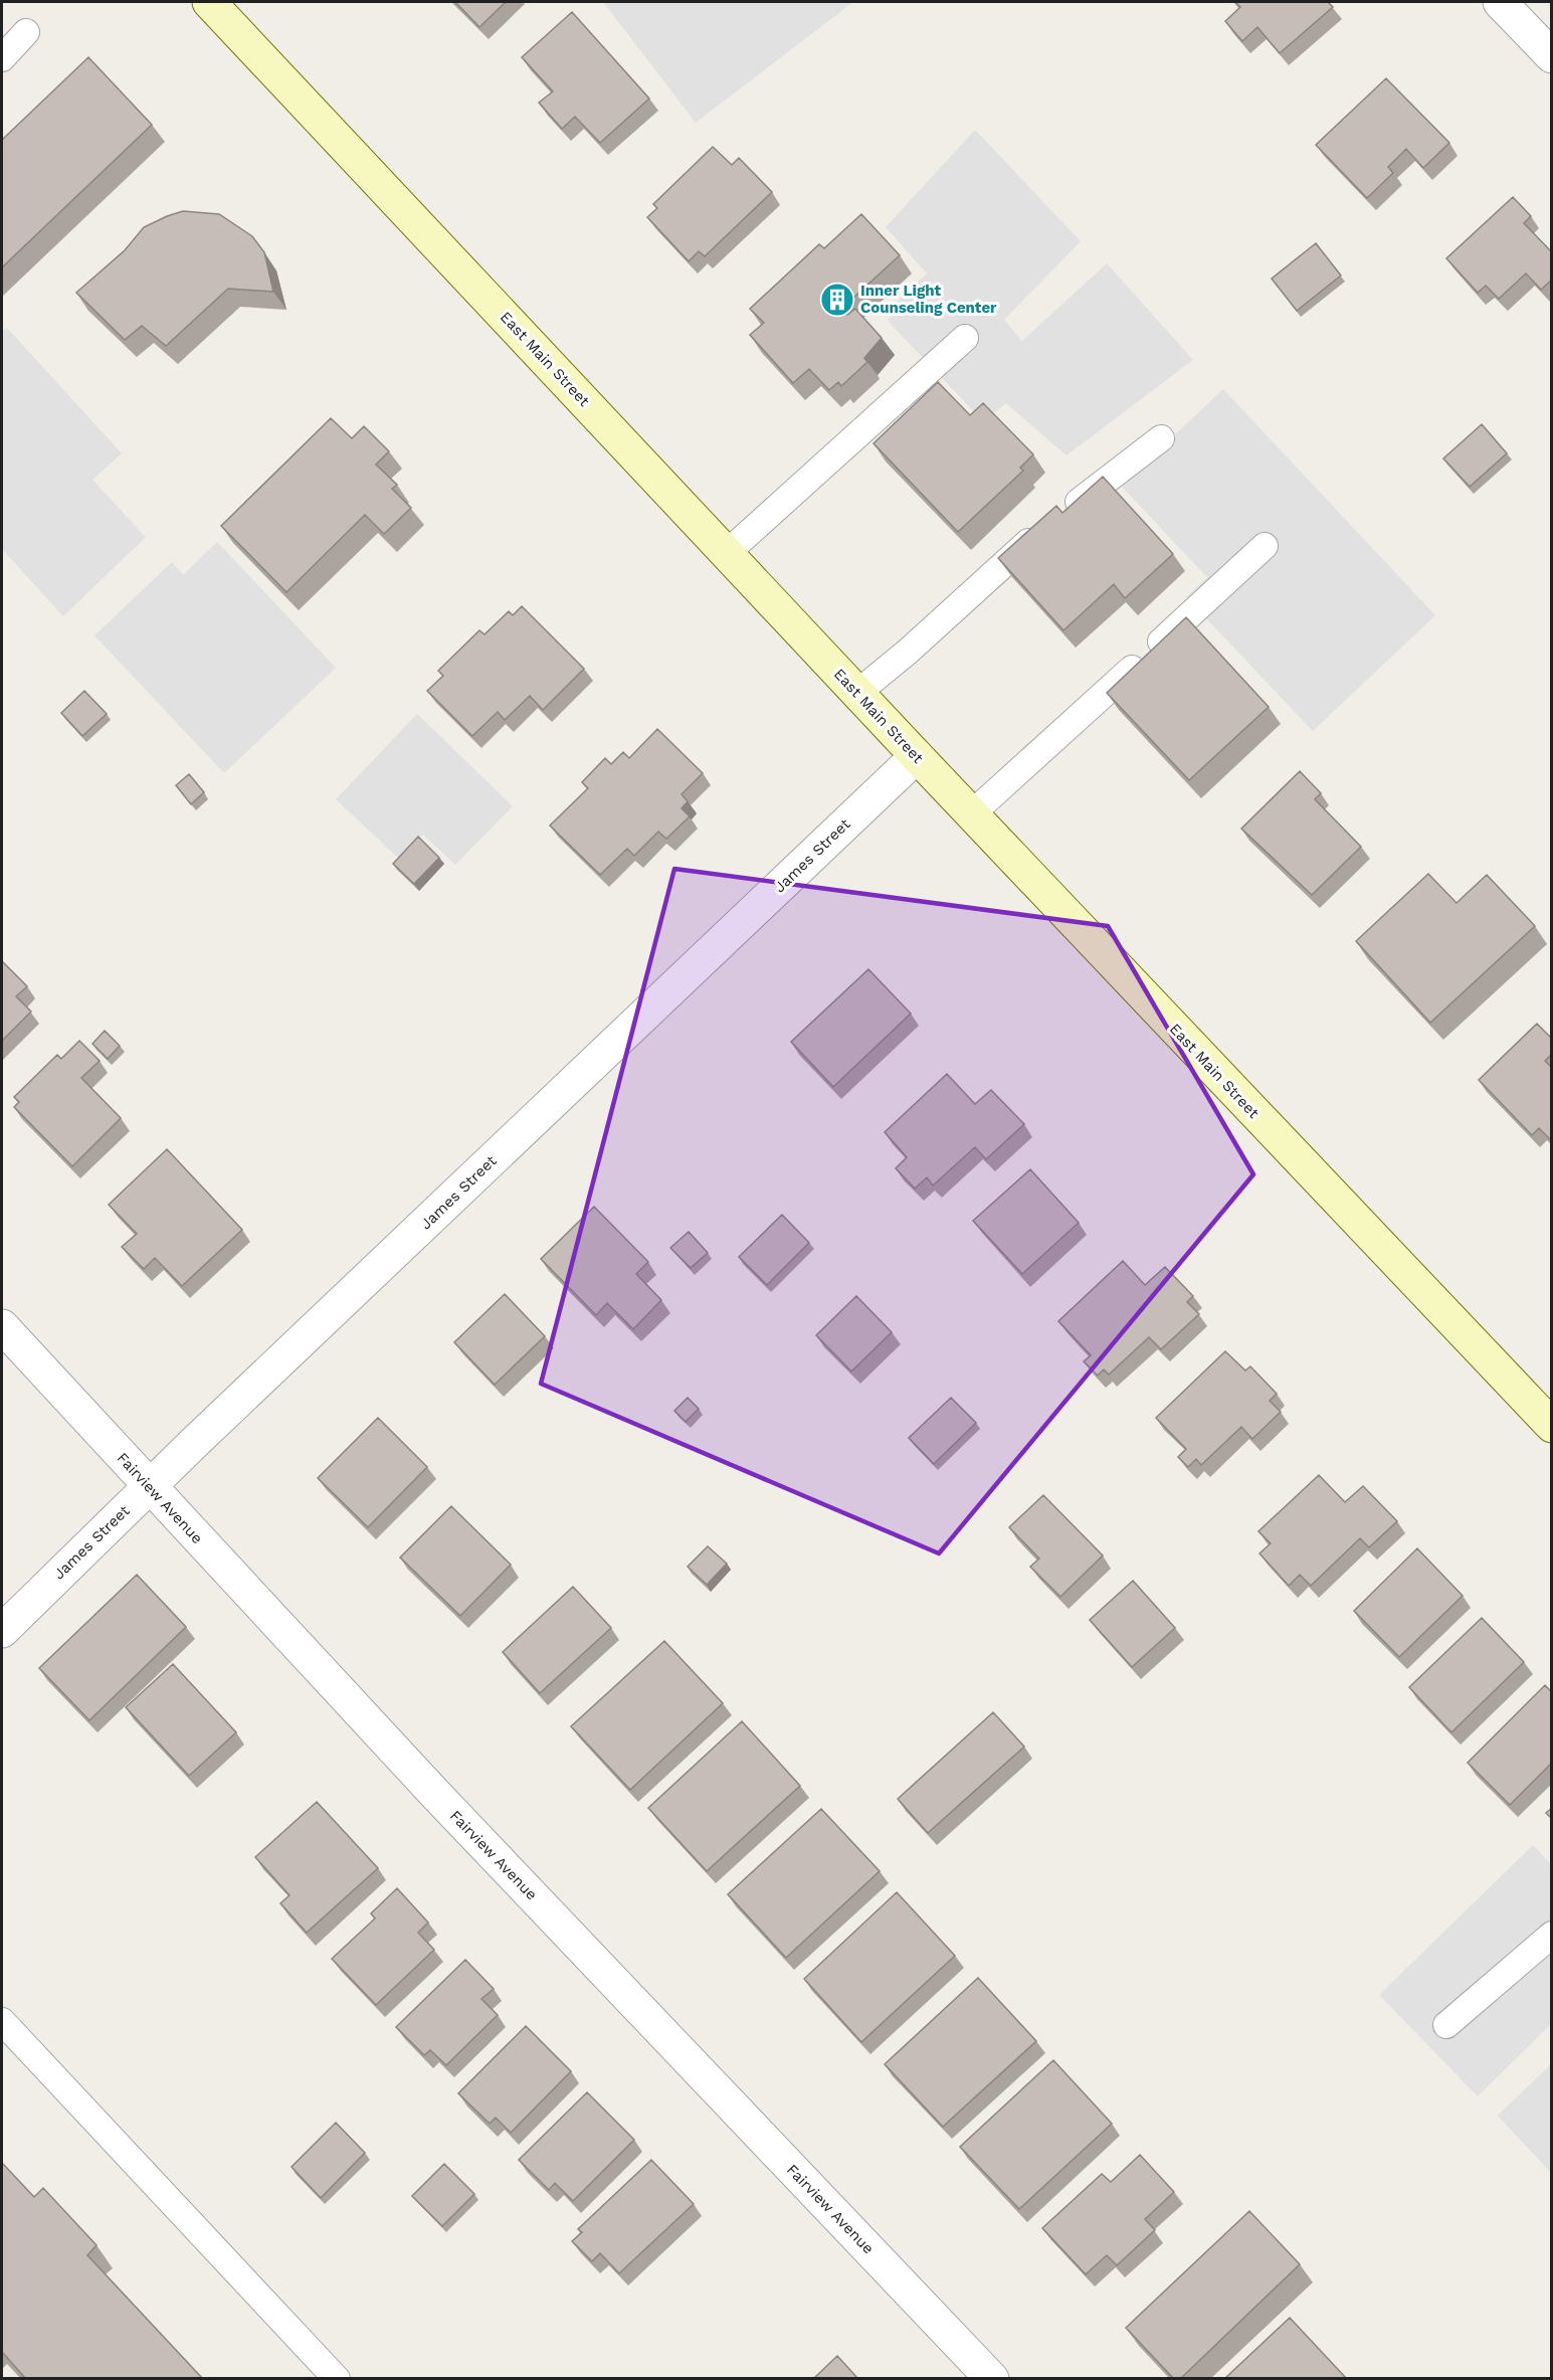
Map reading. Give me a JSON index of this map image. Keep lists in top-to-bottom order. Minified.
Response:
{"streets":{"street":["East Main Street","James Street","Fairview Avenue"]},"crossings":[["East Main Street","James Street"],["James Street","Fairview Avenue"]],"places":{"building":["Inner Light Counseling Center"]}}
